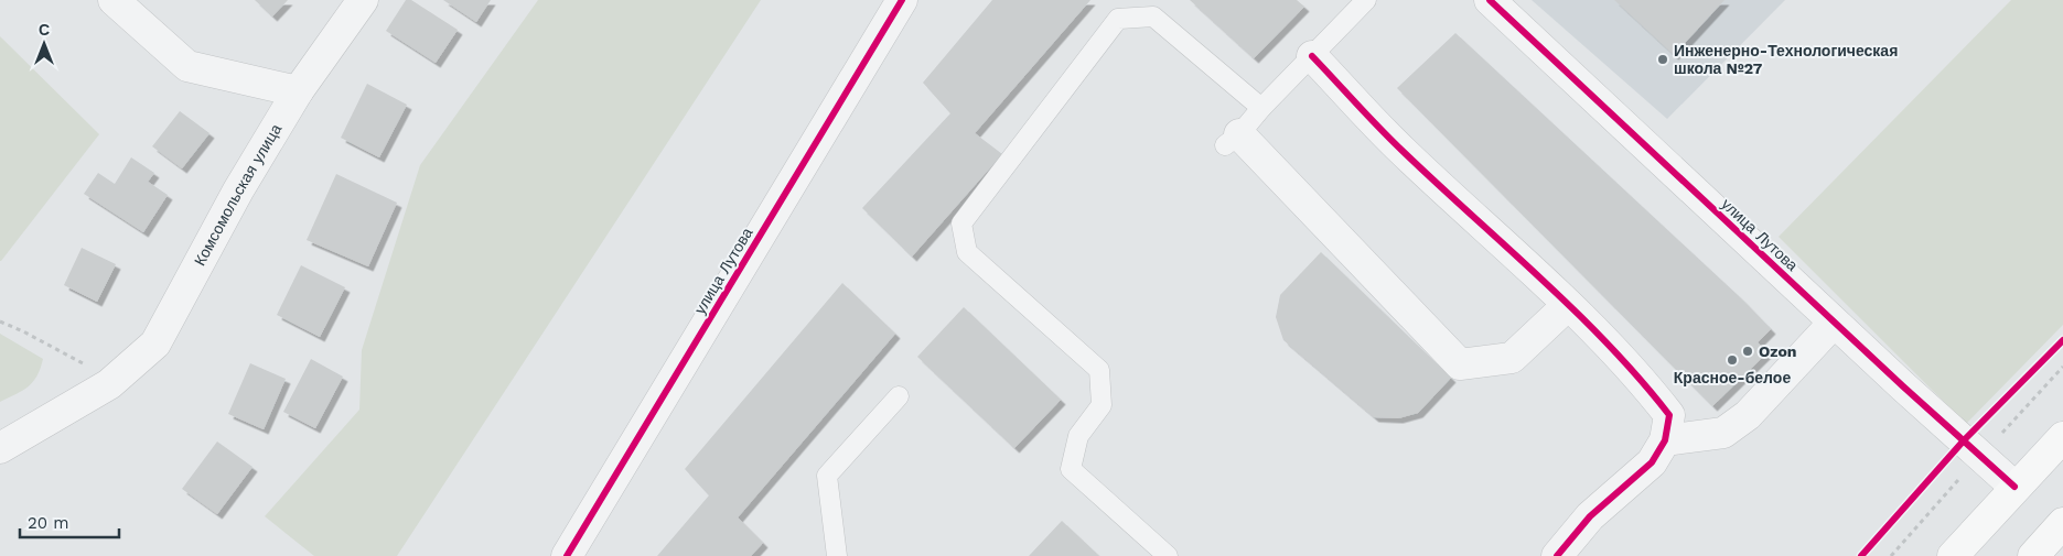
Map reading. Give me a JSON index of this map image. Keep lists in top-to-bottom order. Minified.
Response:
{"streets":{"street":["Комсомольская улица","улица Лутова"]},"places":["Инженерно-Технологическая школа №27","Ozon","Красное-белое"],"scale_bar":"20 m","north":"top"}
